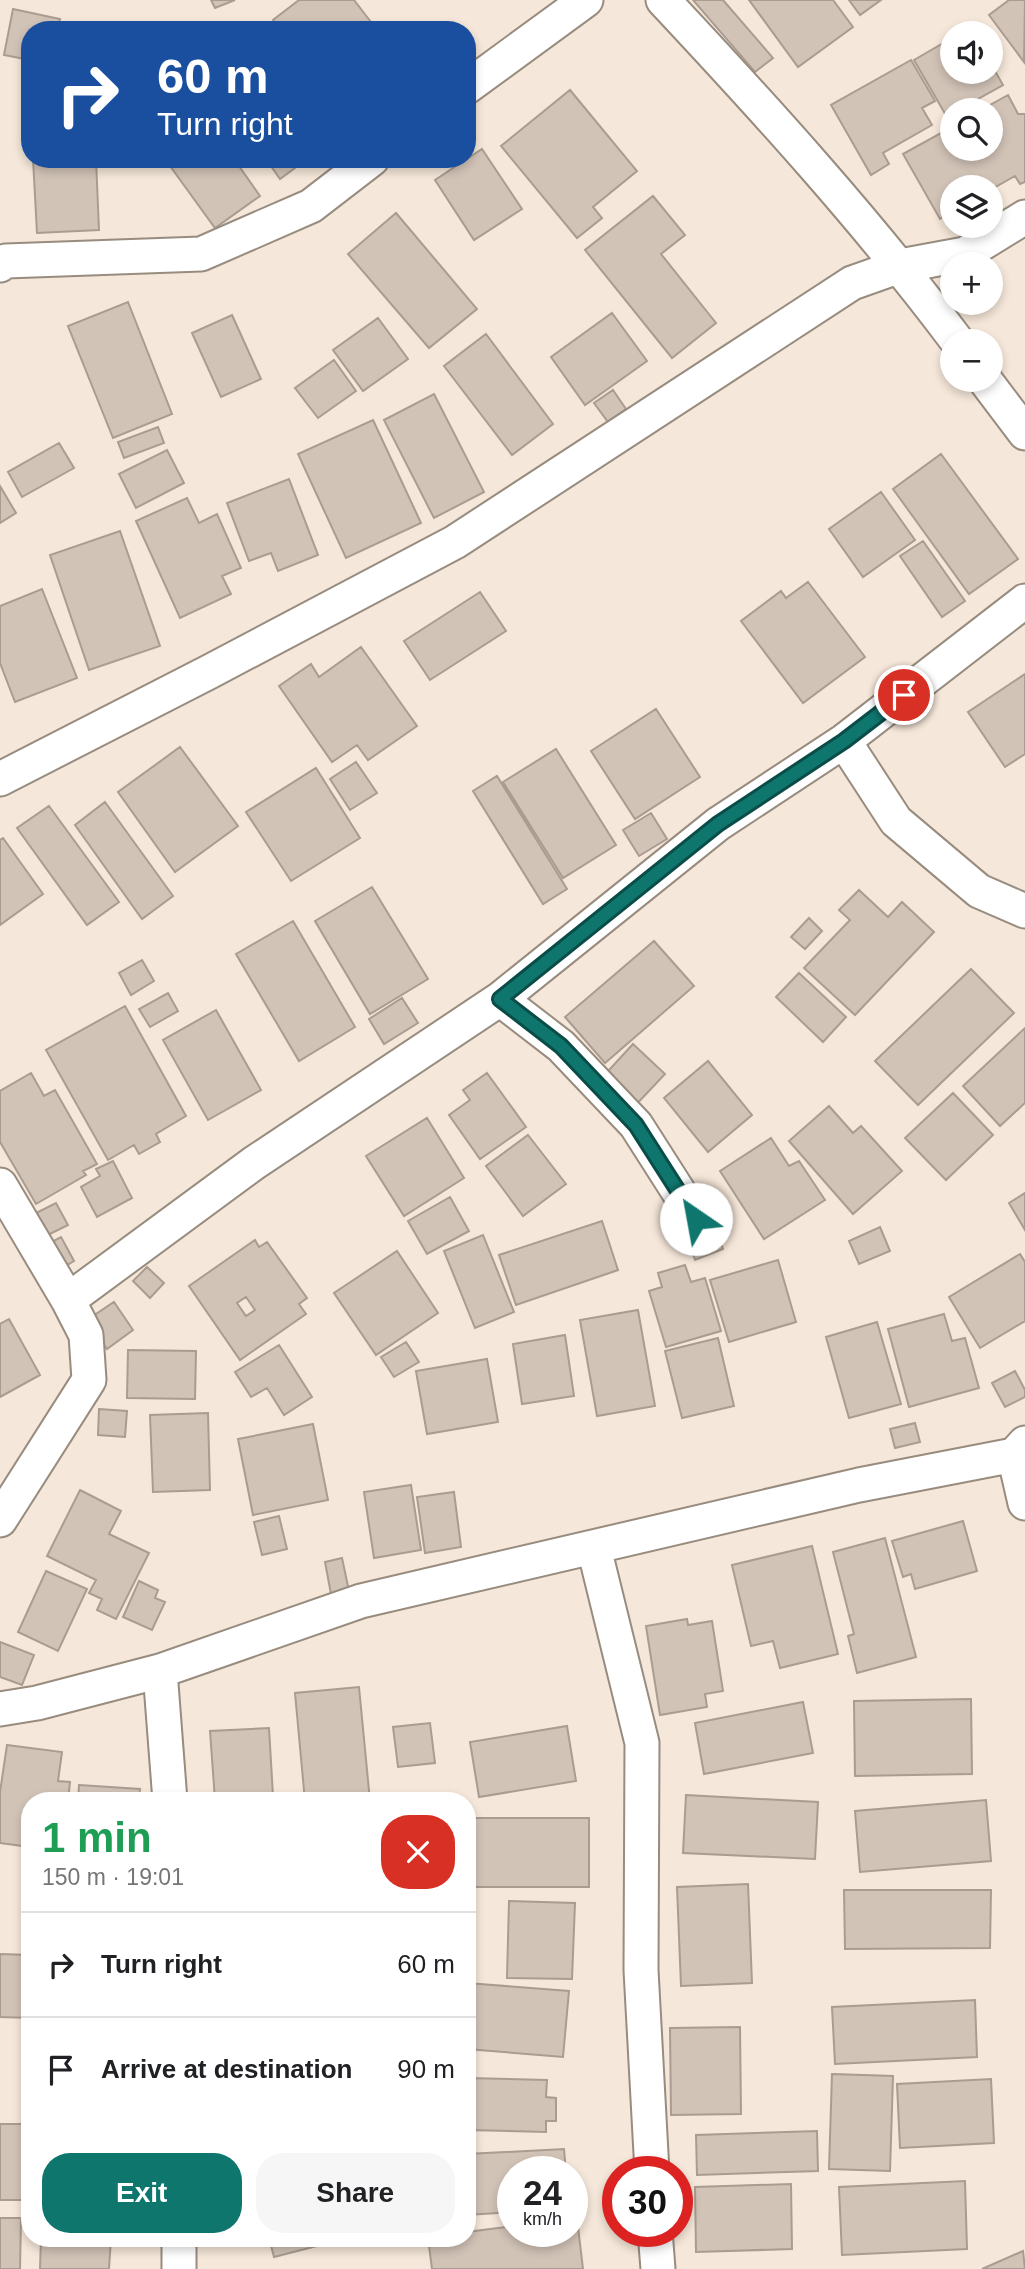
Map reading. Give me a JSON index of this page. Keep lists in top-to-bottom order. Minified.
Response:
{"page":{"map_buttons":["+","−"],"turn":["60 m","Turn right"],"heading":["1 min","150 m · 19:01"],"list":[{"name":"Turn right","value":"60 m"},{"name":"Arrive at destination","value":"90 m"}],"buttons":["Exit","Share"],"speed":"24 km/h","limit":"30"}}
